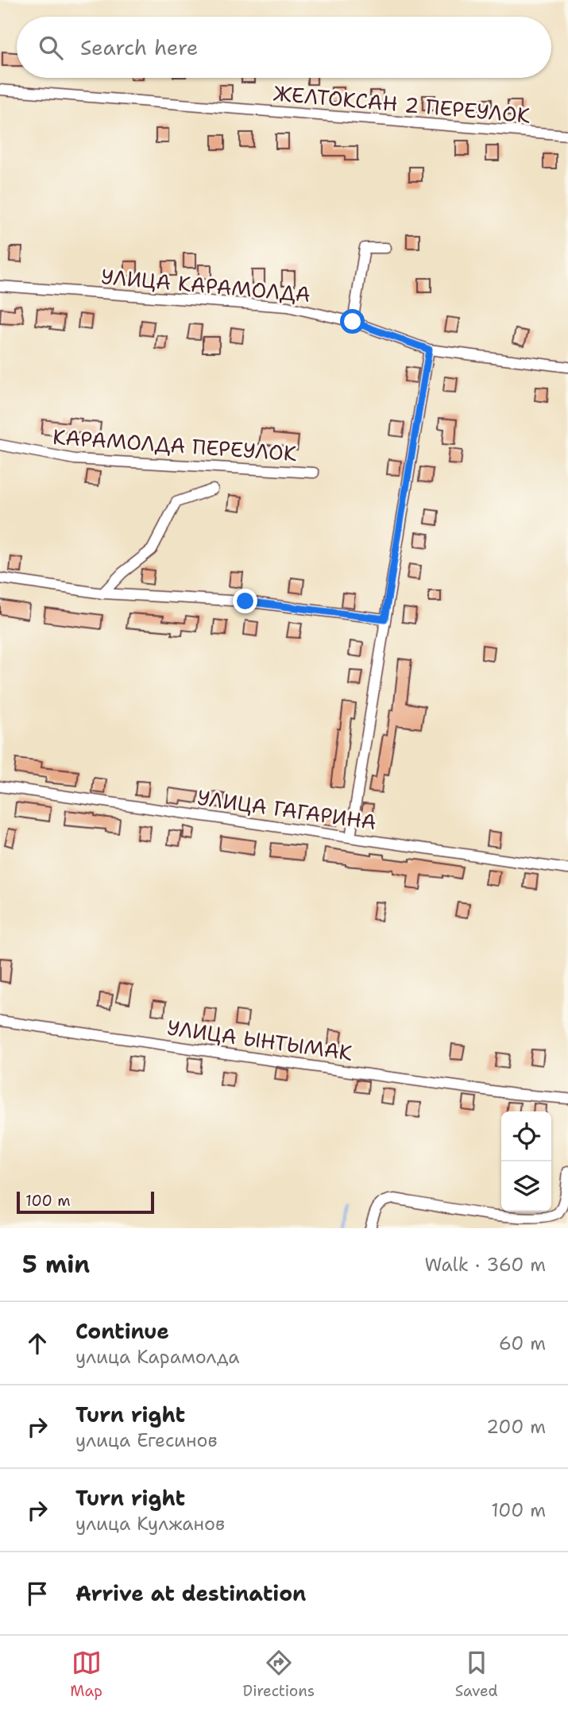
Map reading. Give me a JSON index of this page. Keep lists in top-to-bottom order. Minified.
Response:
{"streets":{"street":["ЖЕЛТОКСАН 2 ПЕРЕУЛОК","УЛИЦА КАРАМОЛДА","КАРАМОЛДА ПЕРЕУЛОК","УЛИЦА ГАГАРИНА","УЛИЦА ЫНТЫМАК"]},"scale_bar":"100 m","page":{"search":"Search here","scale":"100 m","heading":["5 min","Walk · 360 m"],"list":[["Continue","улица Карамолда","60 m"],["Turn right","улица Егесинов","200 m"],["Turn right","улица Кулжанов","100 m"],"Arrive at destination"],"nav":["Map","Directions","Saved"]}}
